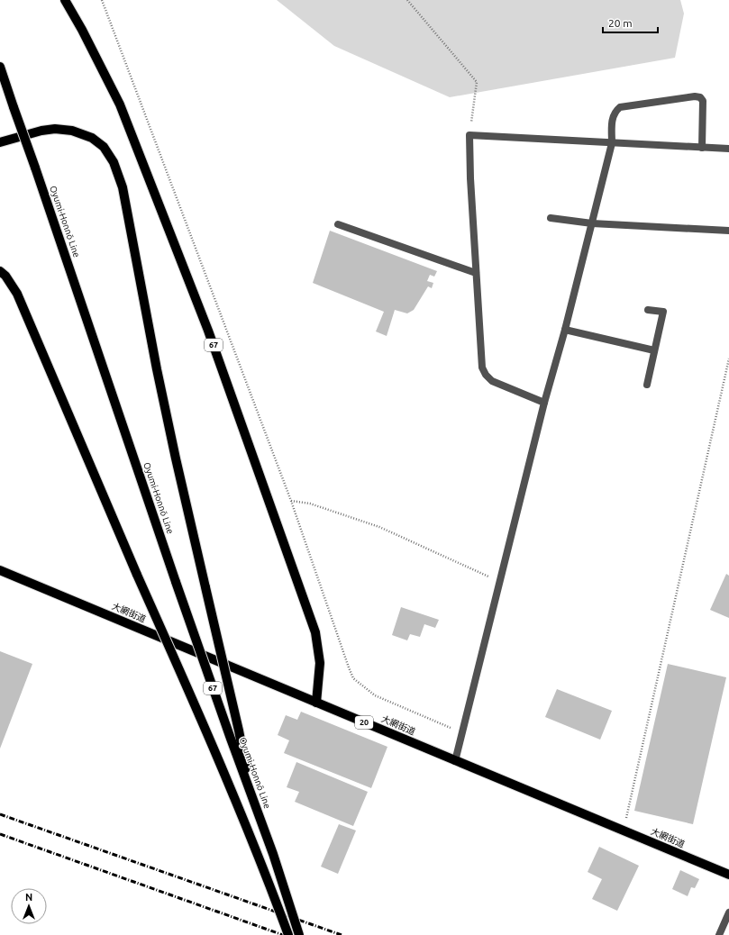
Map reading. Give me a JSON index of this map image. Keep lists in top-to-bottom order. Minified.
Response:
{"streets":{"main road":["Oyumi-Honnō Line","67","大網街道","20"]},"crossings":[["67","大網街道"]],"scale_bar":"20 m","north":"top"}
